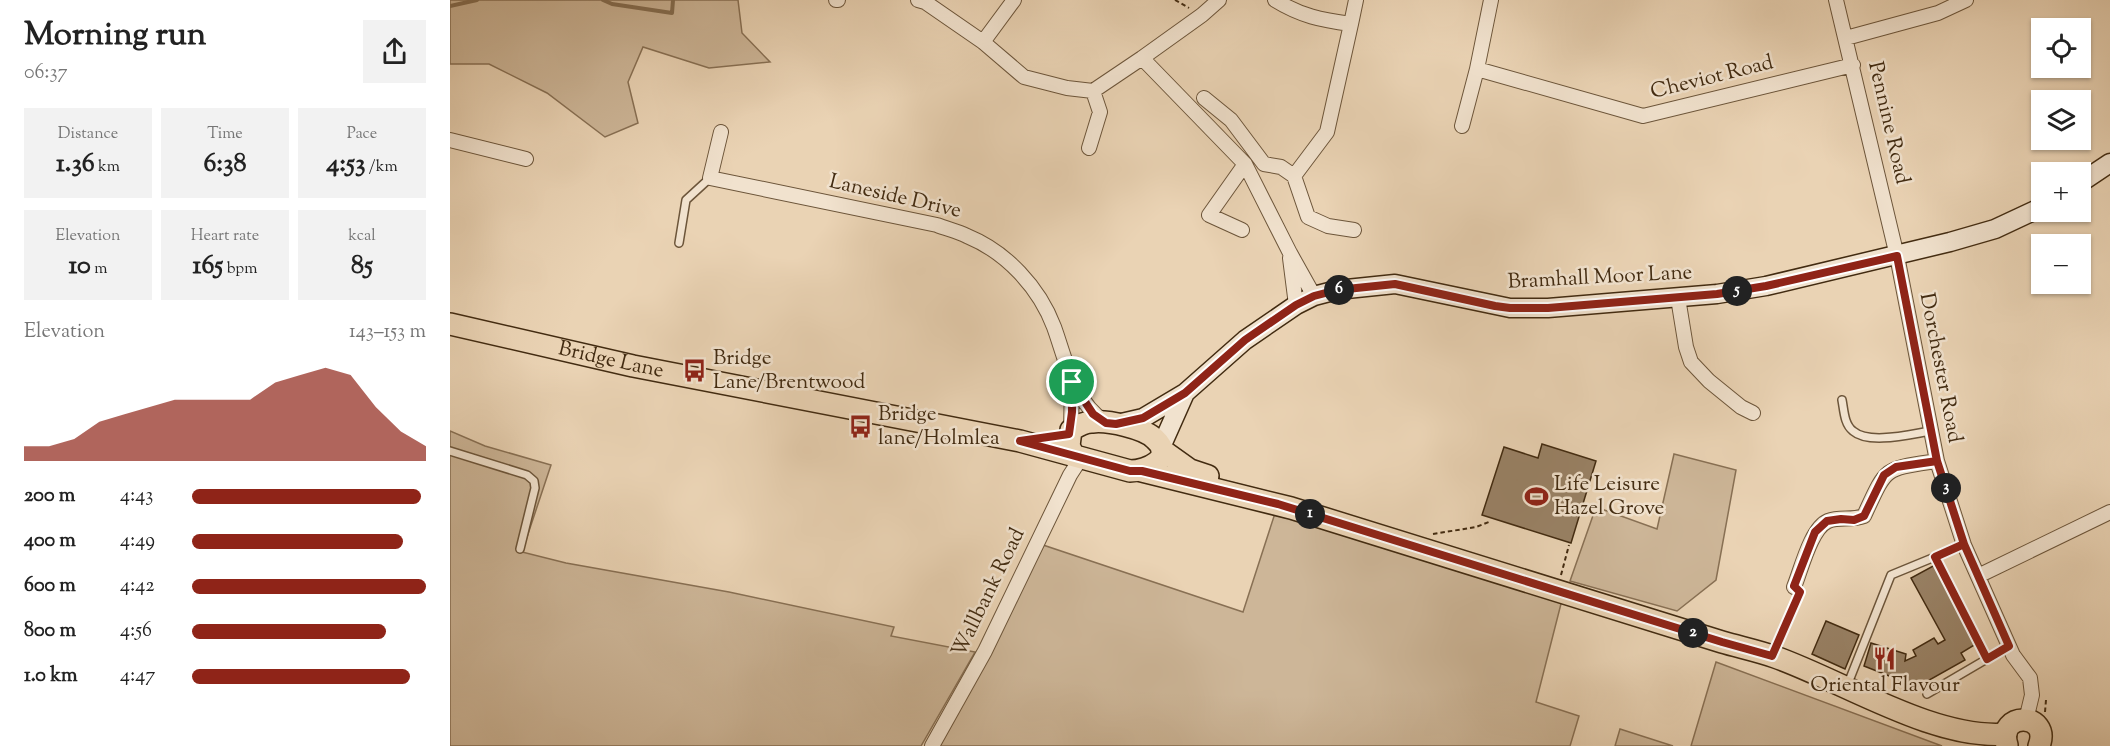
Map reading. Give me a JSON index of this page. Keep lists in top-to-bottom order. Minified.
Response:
{"streets":{"main road":["Bridge Lane"],"street":["Cheviot Road","Pennine Road","Laneside Drive","Bramhall Moor Lane","Dorchester Road","Wallbank Road"]},"crossings":[["Cheviot Road","Pennine Road"],["Pennine Road","Bramhall Moor Lane"],["Pennine Road","Dorchester Road"],["Laneside Drive","Bramhall Moor Lane"],["Laneside Drive","Bridge Lane"],["Laneside Drive","Wallbank Road"],["Bramhall Moor Lane","Dorchester Road"],["Bridge Lane","Wallbank Road"]],"places":{"bus stop":["Bridge Lane/Brentwood","Bridge lane/Holmlea"],"sports":["Life Leisure Hazel Grove"],"restaurant":["Oriental Flavour"]},"page":{"heading":["Morning run","06:37"],"map_buttons":["+","−"],"stats":[["Distance","1.36 km"],["Time","6:38"],["Pace","4:53 /km"],["Elevation","10 m"],["Heart rate","165 bpm"],["kcal","85"]],"pins":["6","5","3","1","2"],"chart":["Elevation","143–153 m"],"list":[{"name":"200 m","note":"4:43"},{"name":"400 m","note":"4:49"},{"name":"600 m","note":"4:42"},{"name":"800 m","note":"4:56"},{"name":"1.0 km","note":"4:47"}]}}
